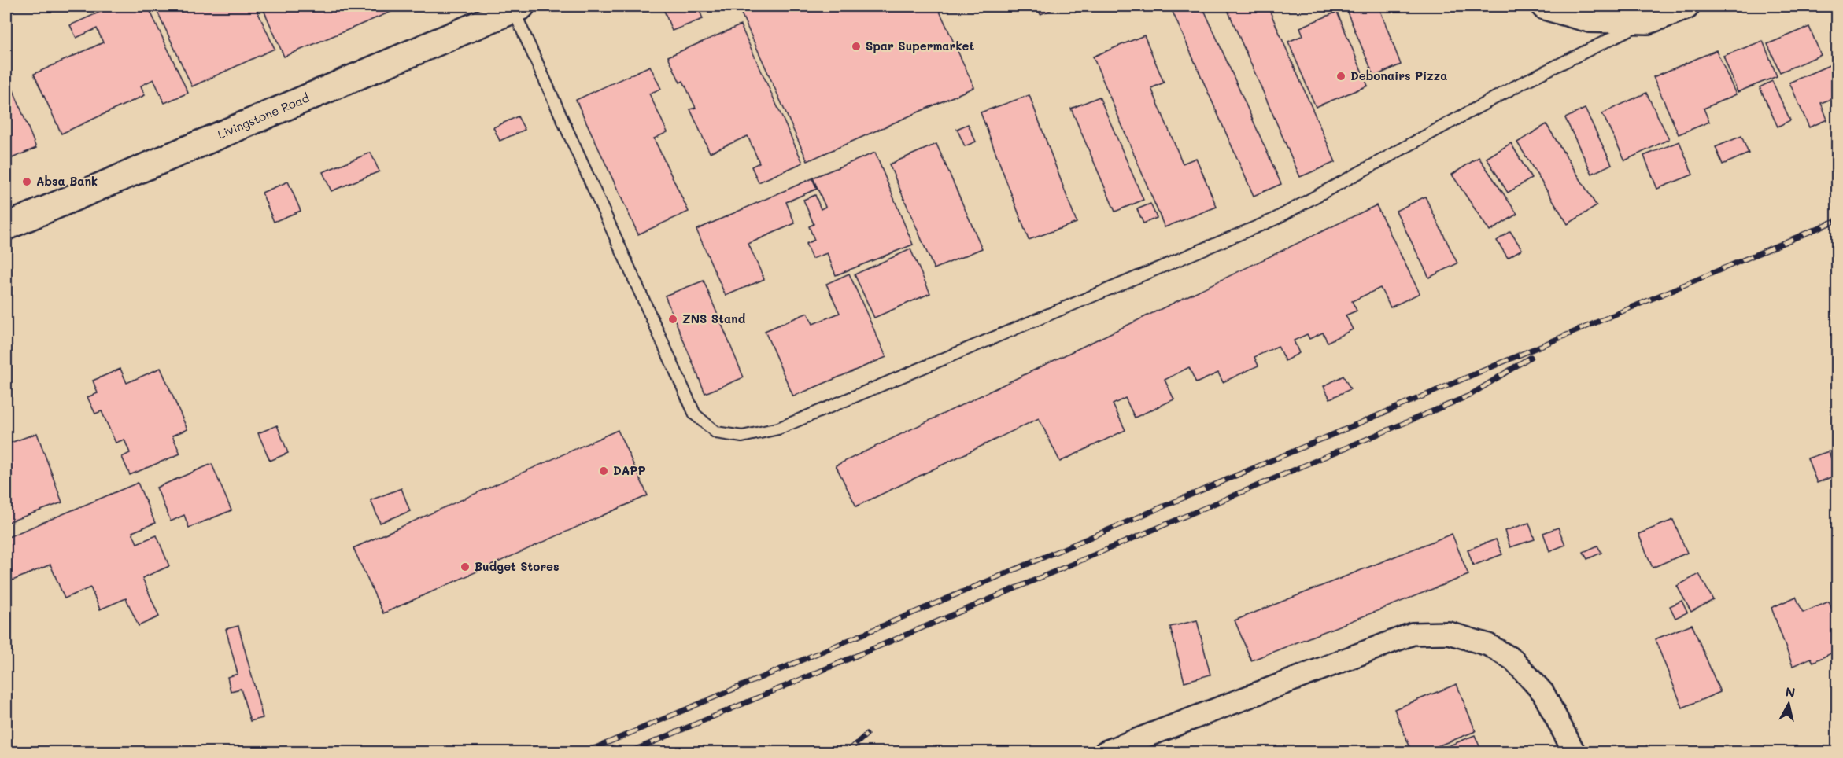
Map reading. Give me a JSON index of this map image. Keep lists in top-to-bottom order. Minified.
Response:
{"streets":{"highway":["Livingstone Road"]},"places":["Spar Supermarket","Debonairs Pizza","Absa Bank","ZNS Stand","DAPP","Budget Stores"],"north":"top"}
